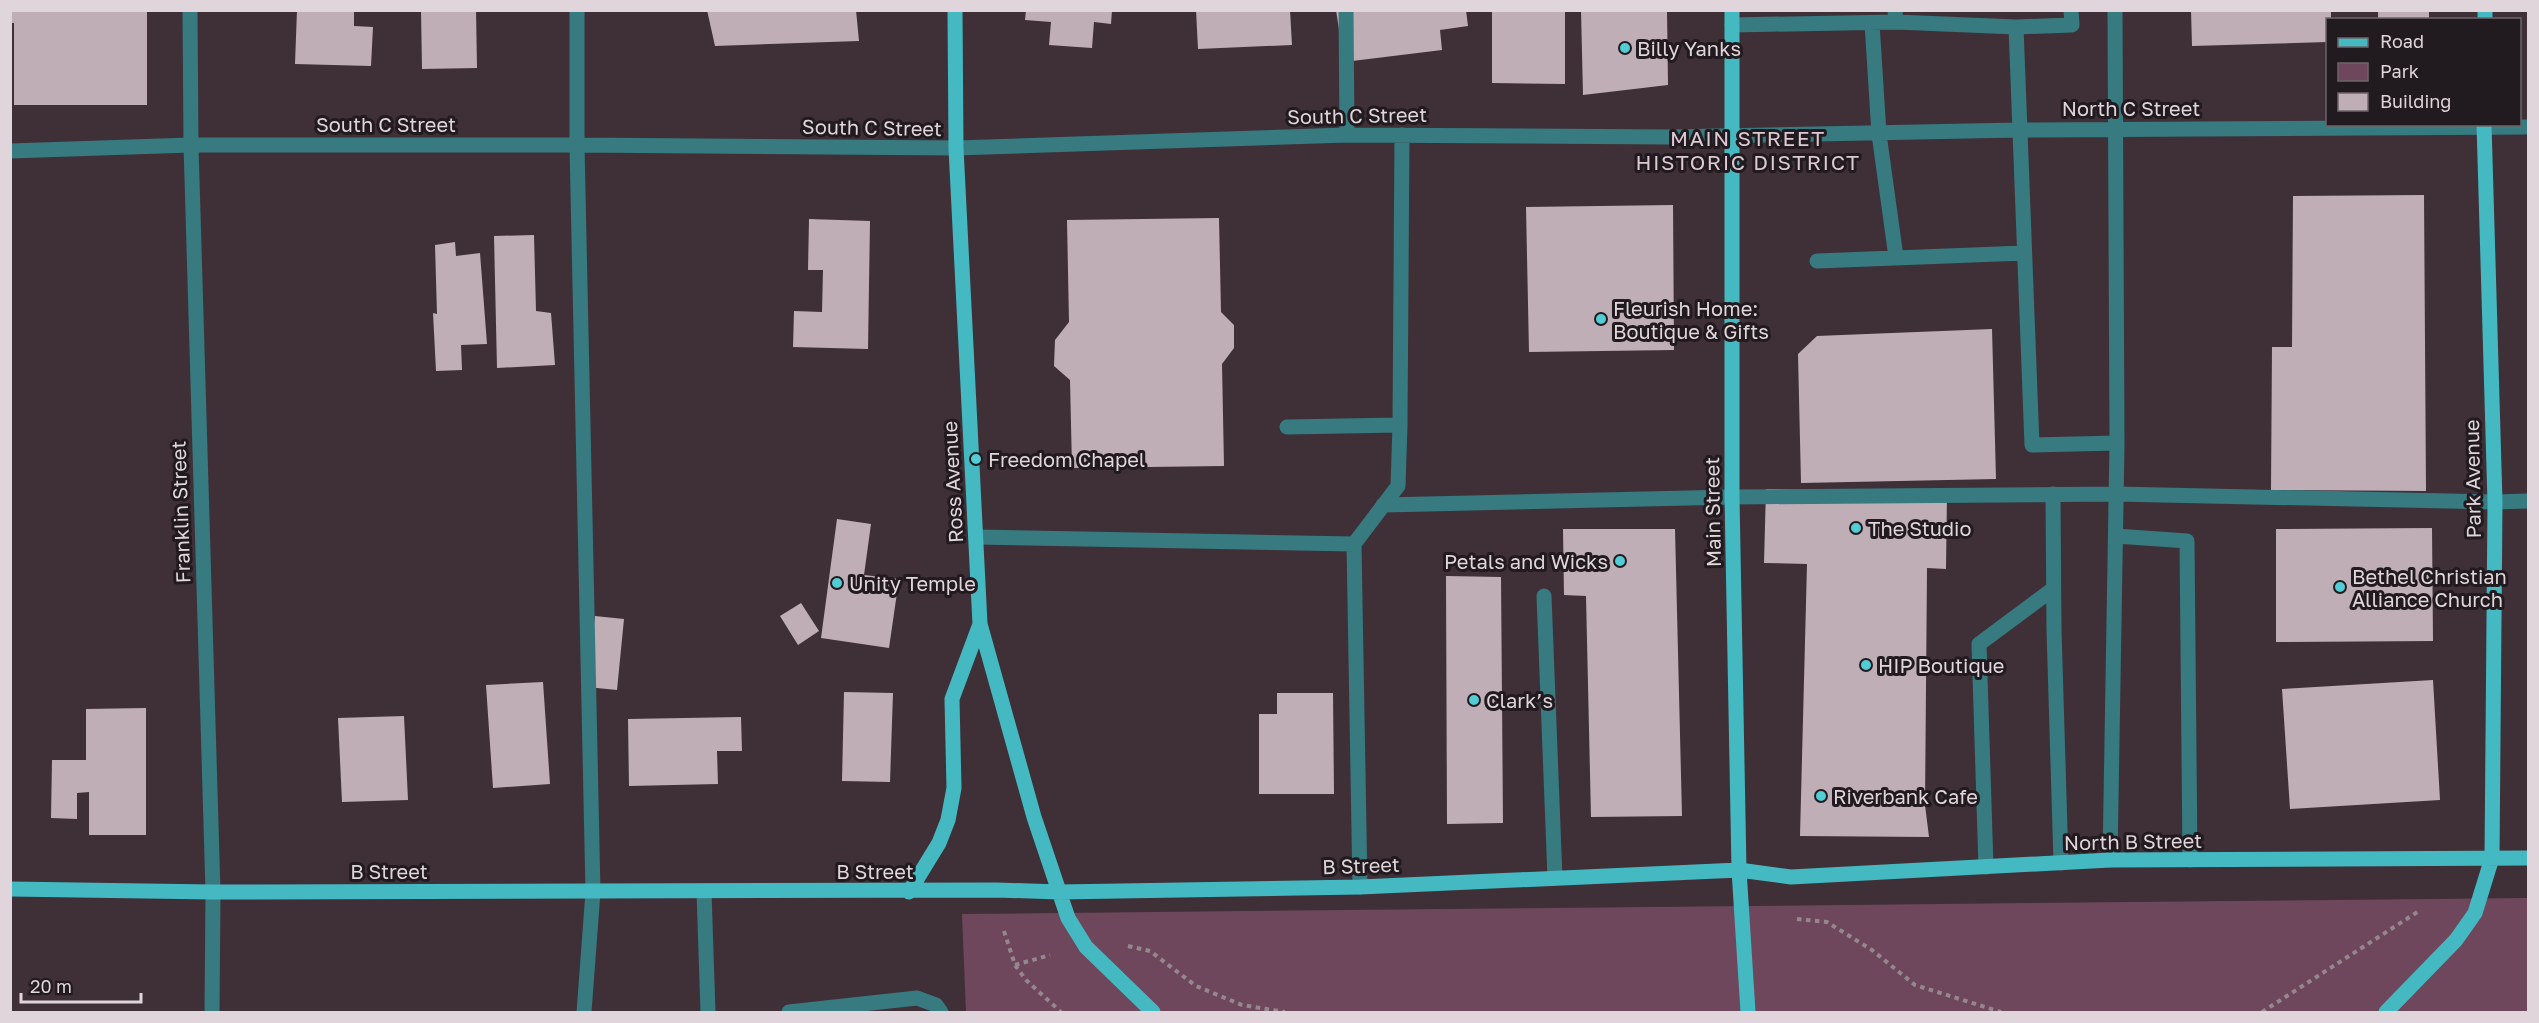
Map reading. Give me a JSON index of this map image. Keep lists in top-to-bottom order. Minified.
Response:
{"streets":{"main road":["Park Avenue","Ross Avenue","Main Street","North B Street","B Street"],"street":["North C Street","South C Street","Franklin Street"]},"crossings":[["North C Street","South C Street"],["North C Street","Park Avenue"],["North C Street","Main Street"],["South C Street","Ross Avenue"],["South C Street","Franklin Street"],["South C Street","Main Street"],["Park Avenue","North B Street"],["Ross Avenue","B Street"],["Franklin Street","B Street"],["Main Street","North B Street"],["Main Street","B Street"],["North B Street","B Street"]],"districts":["MAIN STREET HISTORIC DISTRICT"],"places":["Billy Yanks","Fleurish Home: Boutique & Gifts","Freedom Chapel","The Studio","Petals and Wicks","Unity Temple","Bethel Christian Alliance Church","HIP Boutique","Clark’s","Riverbank Cafe"],"legend":["Road","Park","Building"],"scale_bar":"20 m"}
